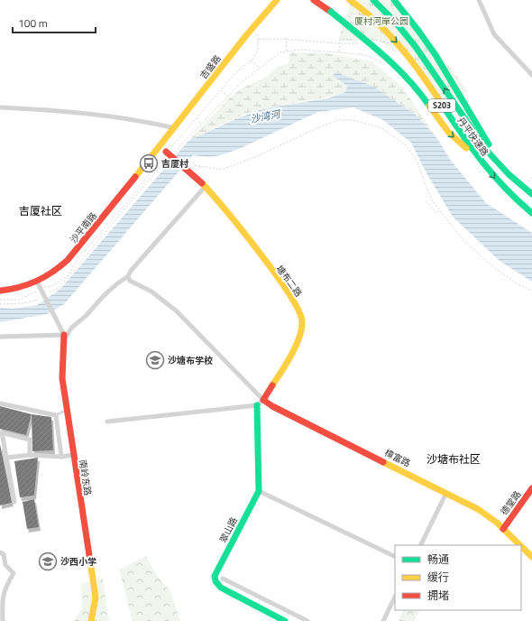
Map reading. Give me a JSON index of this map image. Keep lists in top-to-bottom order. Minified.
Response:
{"streets":{"main road":["吉盛路","S203","丹平快速路","沙平南路","塘布二路","樟富路","南岭东路","德堂路","翠山路"]},"crossings":[["吉盛路","沙平南路"],["吉盛路","塘布二路"],["沙平南路","塘布二路"],["塘布二路","樟富路"],["樟富路","德堂路"]],"districts":["吉厦社区","沙塘布社区"],"water":["沙湾河"],"parks":["厦村河岸公园"],"places":{"bus stop":["吉厦村"],"school or university":["沙塘布学校","沙西小学"]},"legend":["畅通","缓行","拥堵"],"scale_bar":"100 m"}
